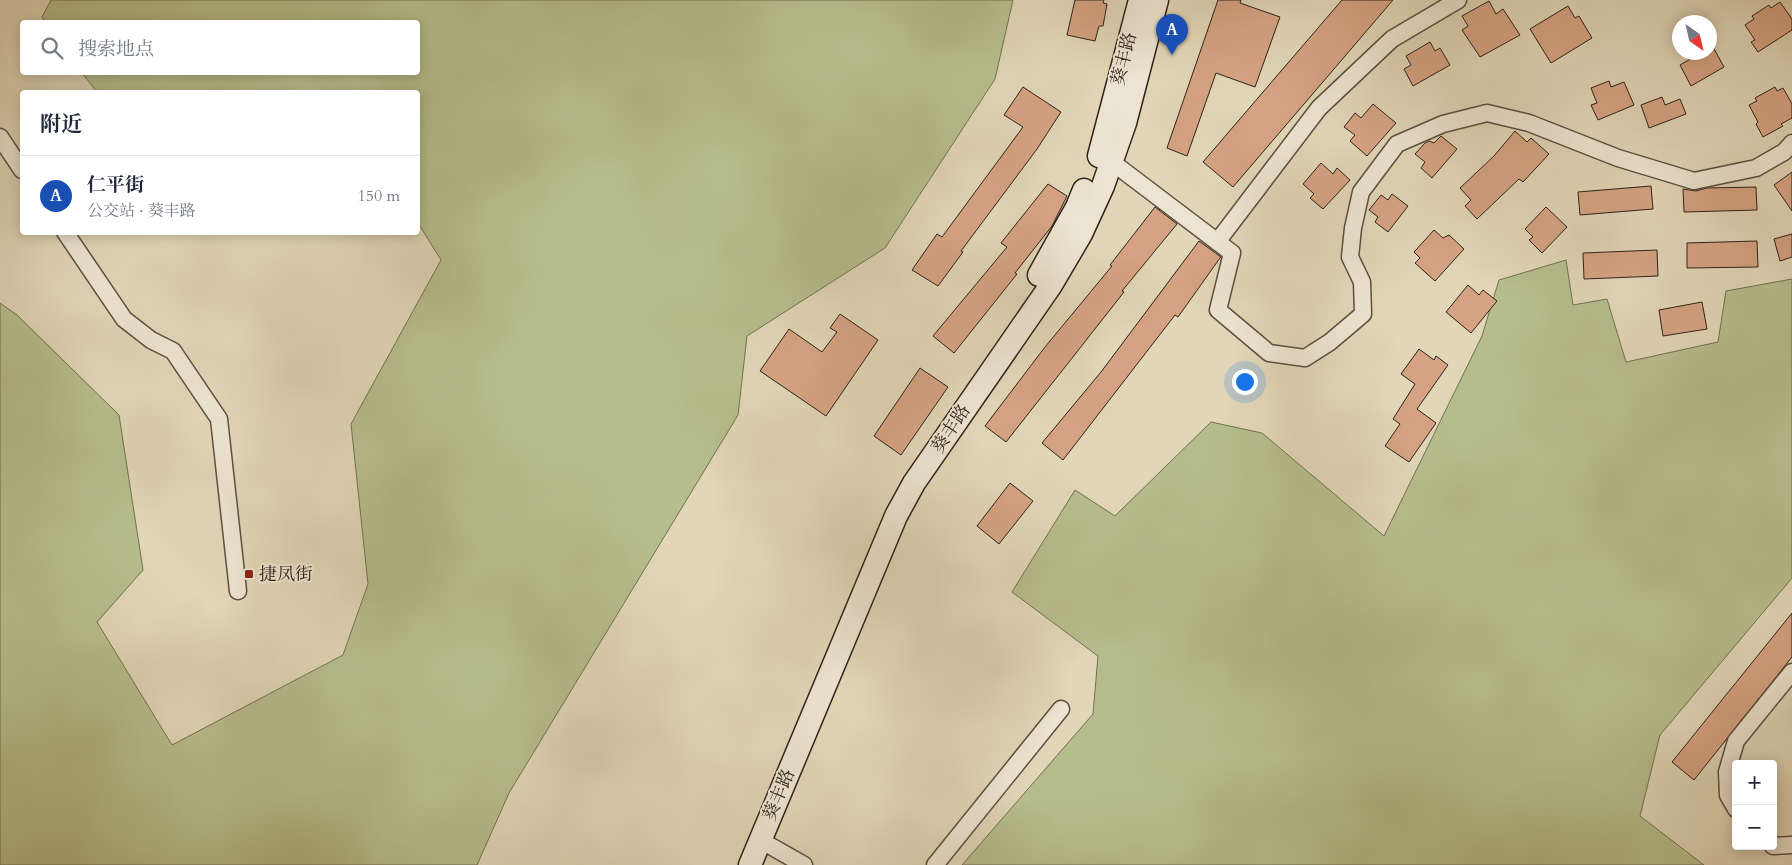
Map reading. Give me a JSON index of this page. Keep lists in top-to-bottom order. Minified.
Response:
{"streets":{"main road":["葵丰路"]},"places":{"transit":["捷凤街"]},"north":"bottom right","page":{"pins":"A","search":"搜索地点","heading":"附近","list":[{"mark":"A","name":"仁平街","note":"公交站 · 葵丰路","value":"150 m"}],"map_buttons":["+","−"]}}
